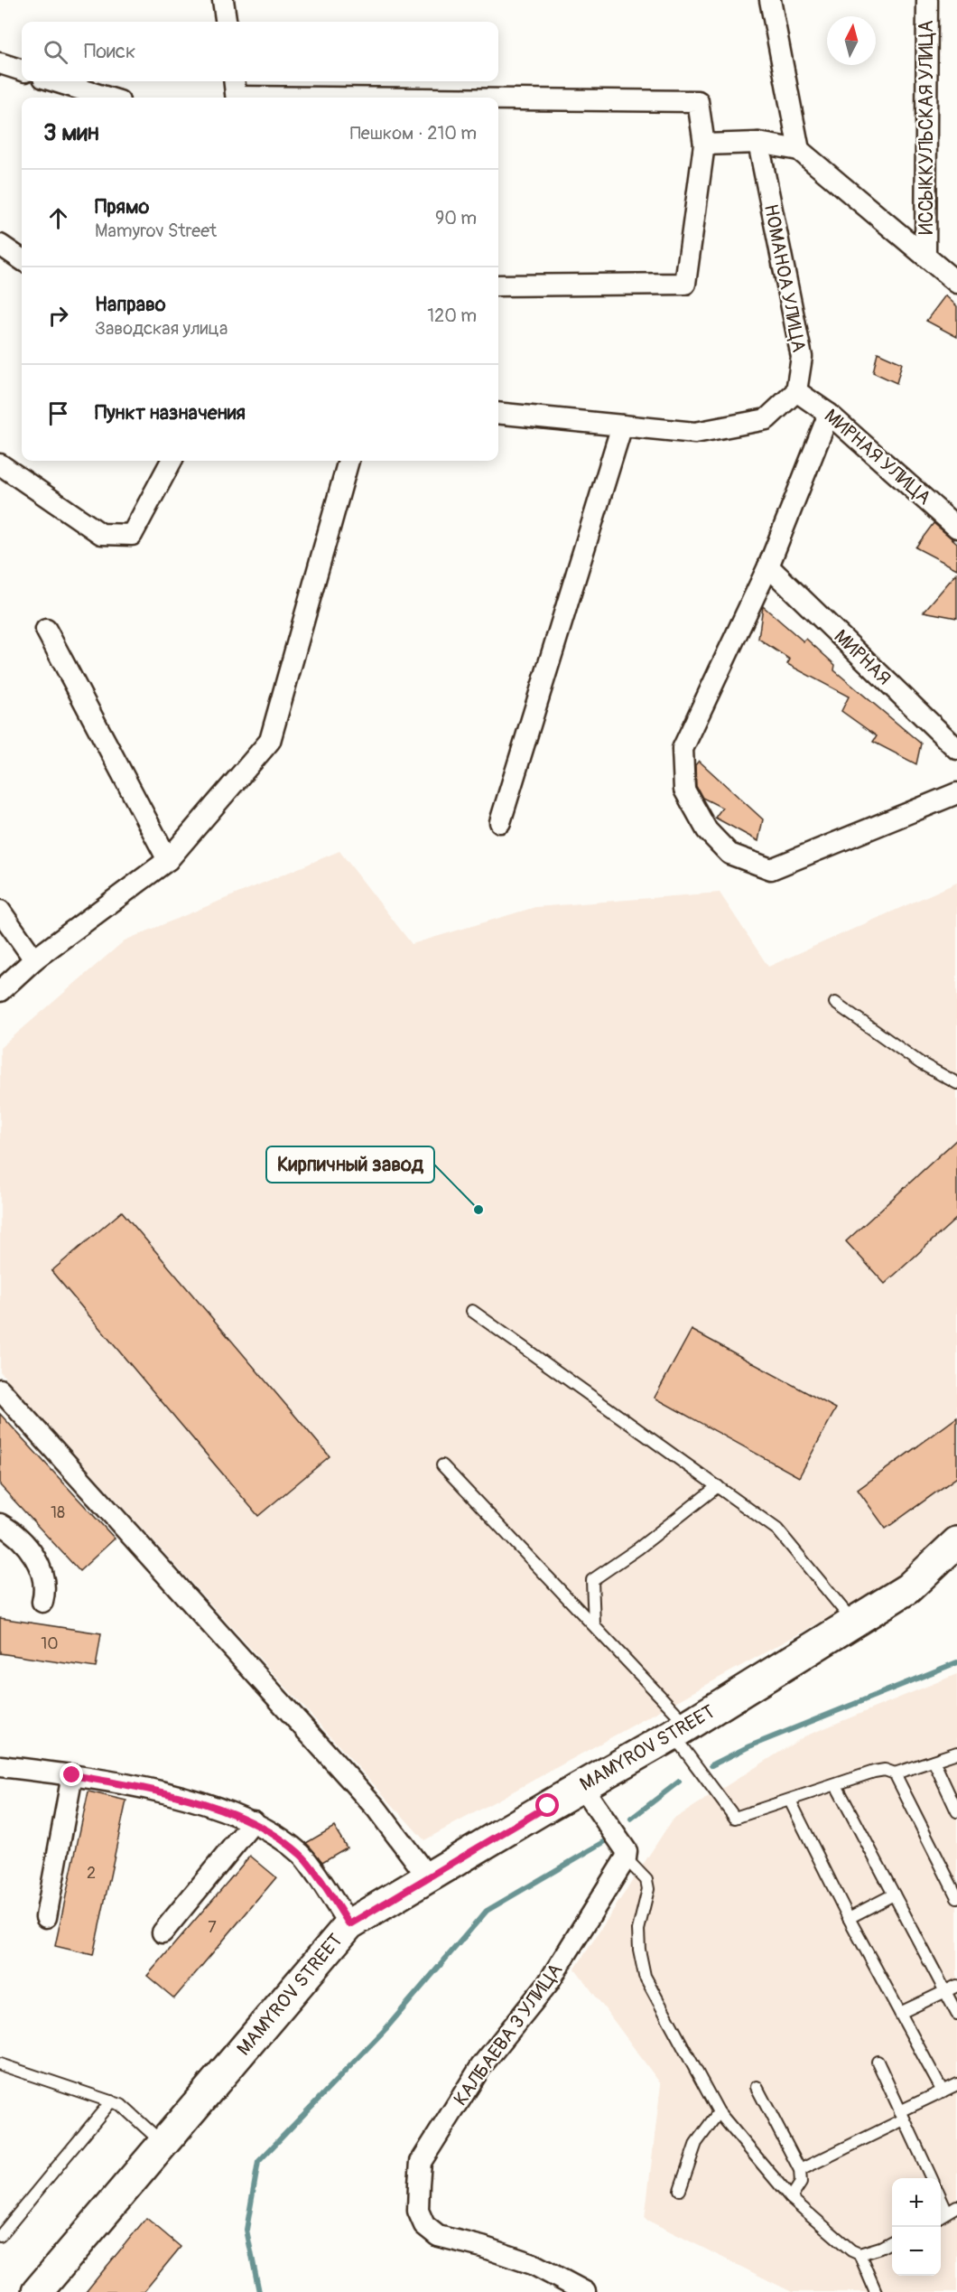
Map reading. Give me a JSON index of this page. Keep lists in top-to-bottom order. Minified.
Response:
{"streets":{"main road":["MAMYROV STREET"],"street":["ИССЫККУЛЬСКАЯ УЛИЦА","НОМАНОА УЛИЦА","МИРНАЯ УЛИЦА","МИРНАЯ","КАЛБАЕВА 3 УЛИЦА"]},"crossings":[["НОМАНОА УЛИЦА","МИРНАЯ УЛИЦА"]],"places":["Кирпичный завод"],"house_numbers":["18","10","2","7"],"north":"top","page":{"search":"Поиск","heading":["3 мин","Пешком · 210 m"],"list":[["Прямо","Mamyrov Street","90 m"],["Направо","Заводская улица","120 m"],"Пункт назначения"],"map_buttons":["+","−"]}}
